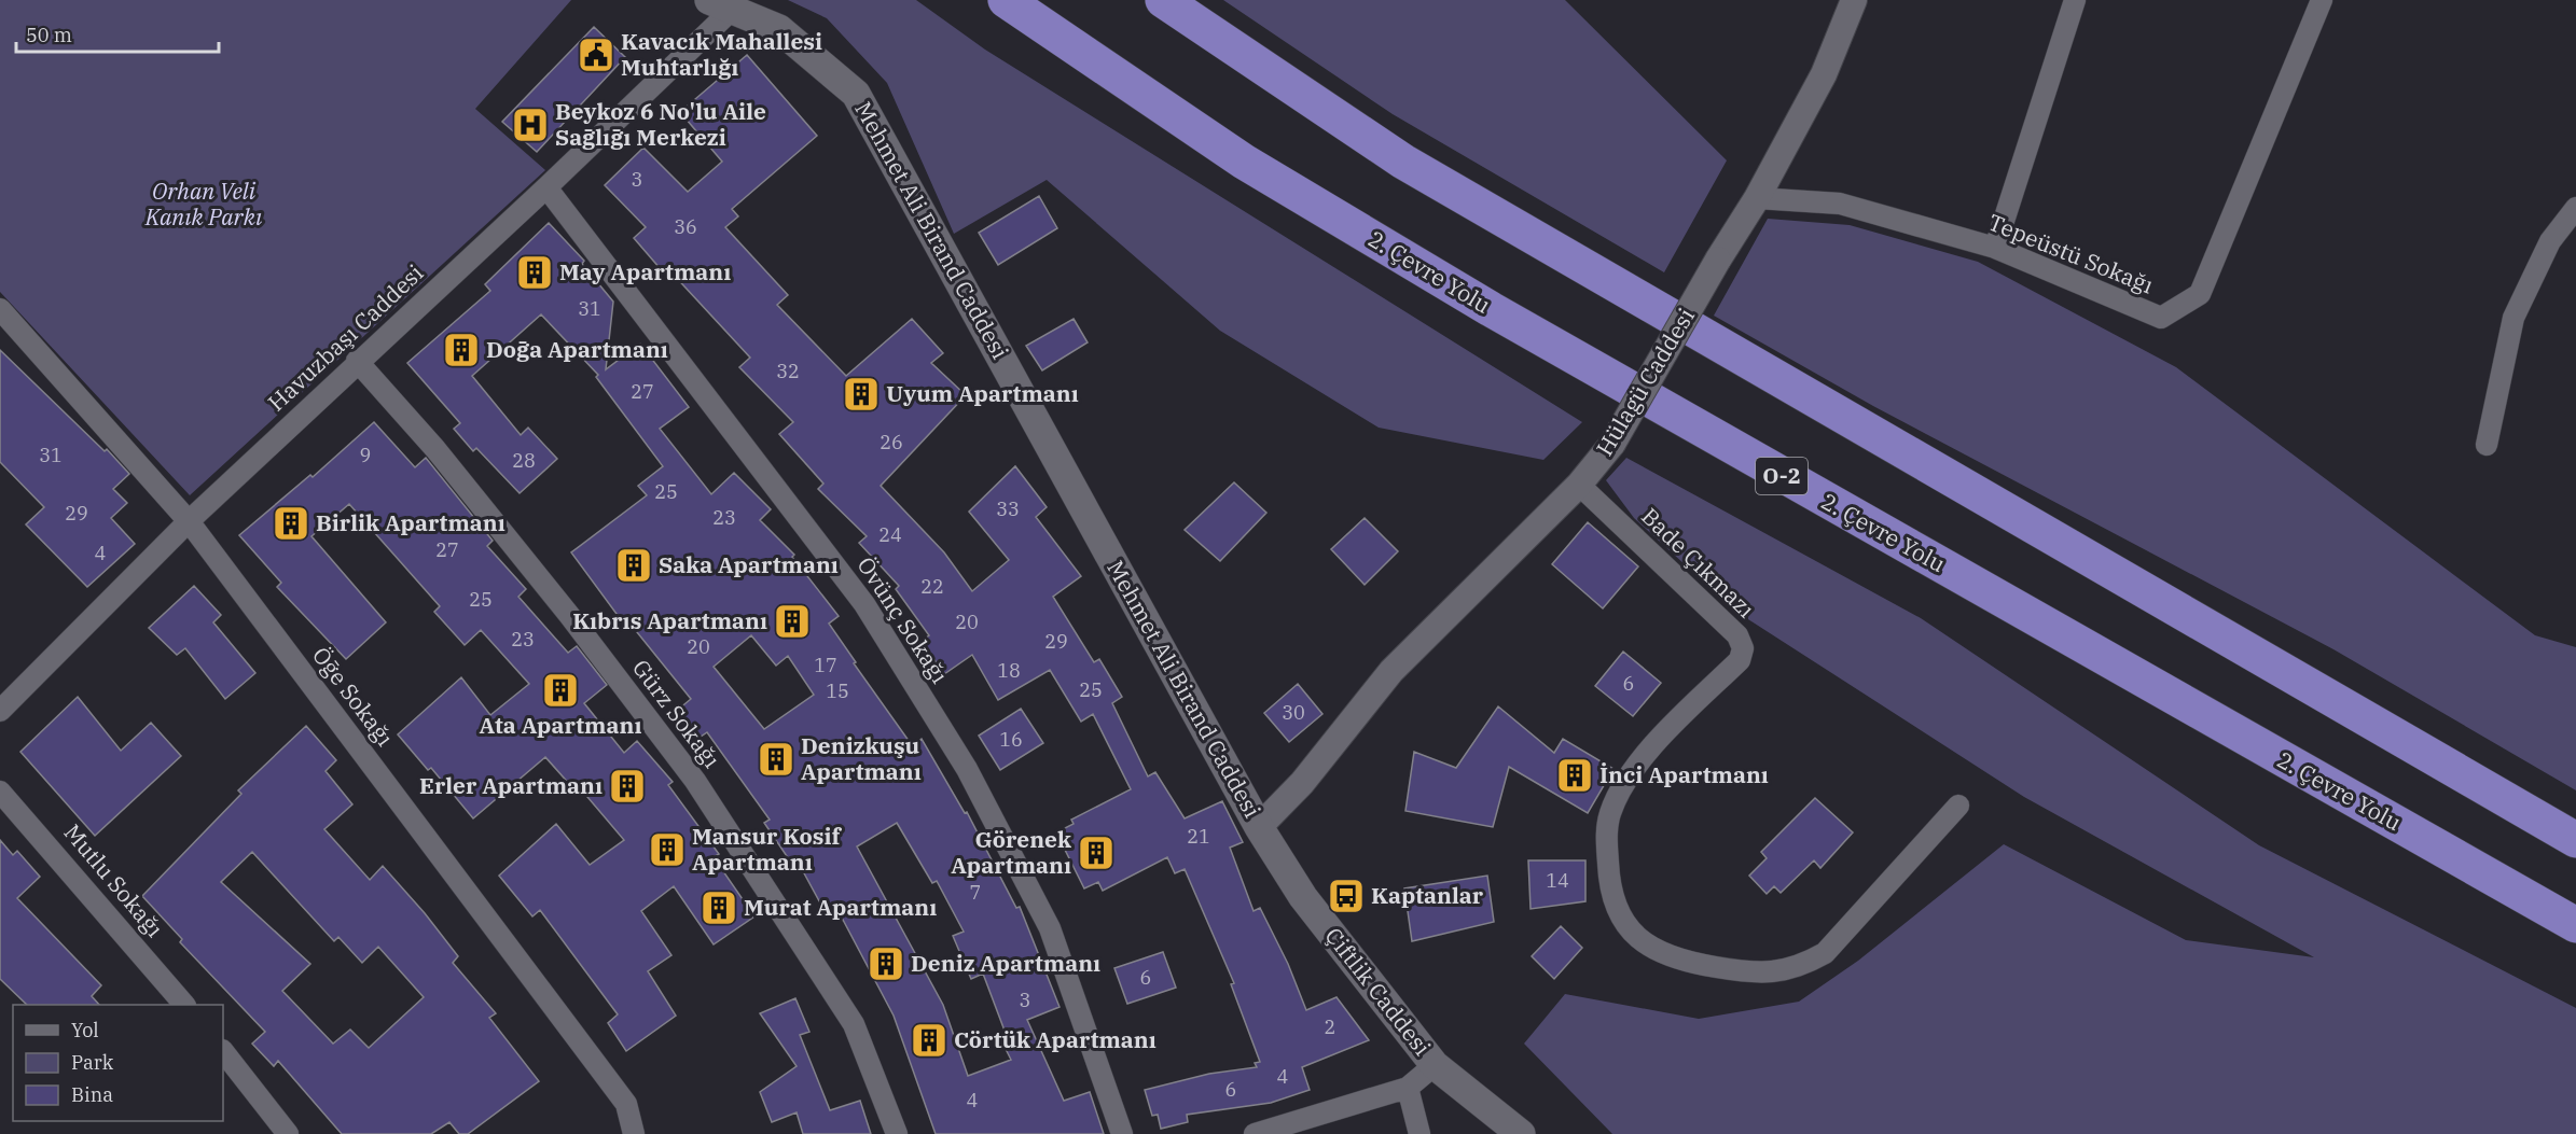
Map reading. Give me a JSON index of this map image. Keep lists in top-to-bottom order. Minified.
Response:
{"streets":{"highway":["2. Çevre Yolu","O-2"],"main road":["Mehmet Ali Birand Caddesi","Çiftlik Caddesi"],"street":["Tepeüstü Sokağı","Havuzbaşı Caddesi","Hülagü Caddesi","Bade Çıkmazı","Övünç Sokağı","Öḡe Sokağı","Gürz Sokağı","Mutlu Sokağı"]},"crossings":[["Mehmet Ali Birand Caddesi","Havuzbaşı Caddesi"],["Mehmet Ali Birand Caddesi","Hülagü Caddesi"],["Mehmet Ali Birand Caddesi","Çiftlik Caddesi"],["Tepeüstü Sokağı","Hülagü Caddesi"],["Havuzbaşı Caddesi","Övünç Sokağı"],["Havuzbaşı Caddesi","Öḡe Sokağı"],["Havuzbaşı Caddesi","Gürz Sokağı"],["Hülagü Caddesi","Bade Çıkmazı"],["Hülagü Caddesi","Çiftlik Caddesi"]],"parks":["Orhan Veli Kanık Parkı"],"places":{"public building":["Kavacık Mahallesi Muhtarlığı"],"hospital":["Beykoz 6 No'lu Aile Saḡlıḡı Merkezi"],"building":["May Apartmanı","Doḡa Apartmanı","Uyum Apartmanı","Birlik Apartmanı","Saka Apartmanı","Kıbrıs Apartmanı","Ata Apartmanı","Denizkuşu Apartmanı","İnci Apartmanı","Erler Apartmanı","Mansur Kosif Apartmanı","Görenek Apartmanı","Murat Apartmanı","Deniz Apartmanı","Cörtük Apartmanı"],"bus stop":["Kaptanlar"]},"house_numbers":["3","36","31","32","27","26","31","9","28","25","33","29","23","24","27","4","22","25","20","23","29","20","17","18","6","25","15","30","16","21","14","7","6","3","2","4","6","4"],"legend":["Yol","Park","Bina"],"scale_bar":"50 m"}
